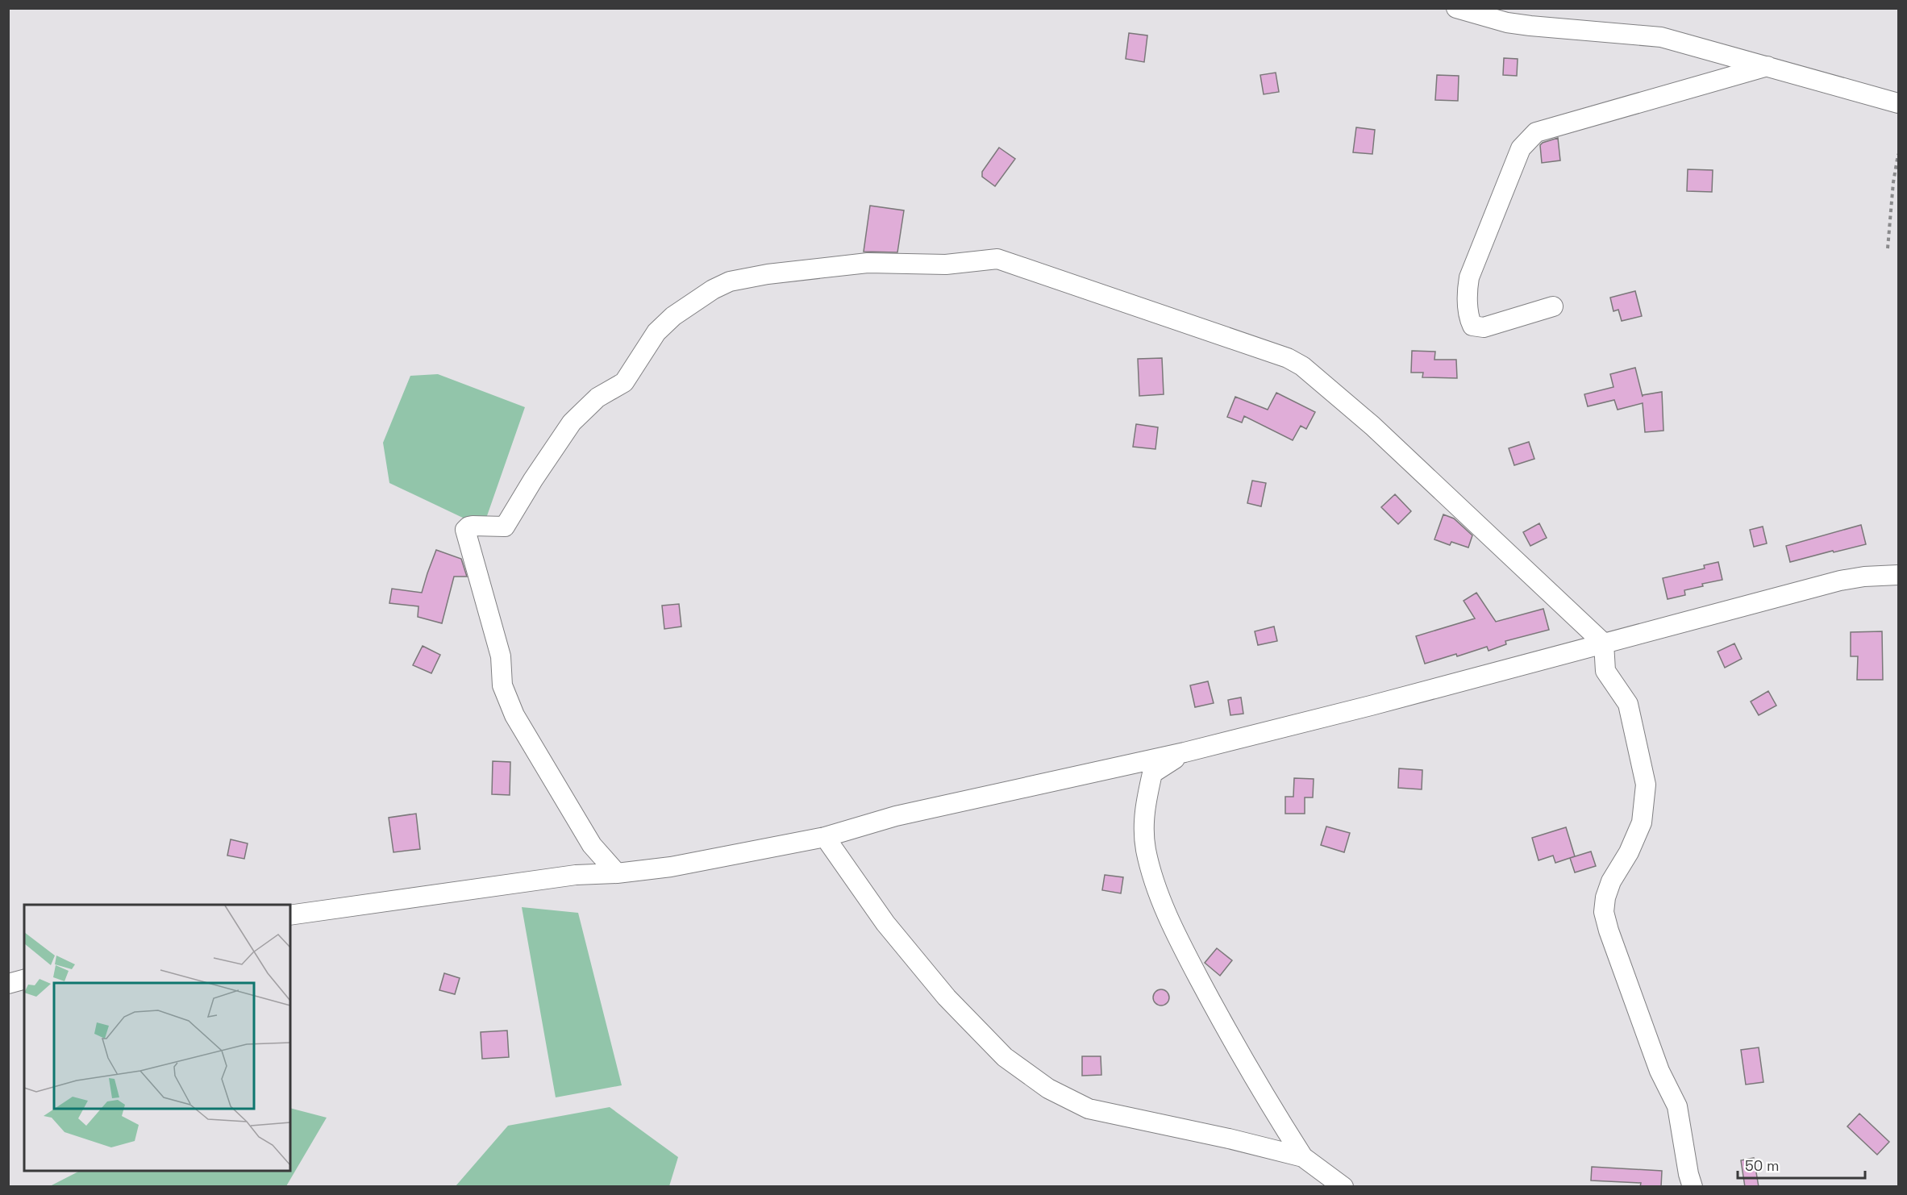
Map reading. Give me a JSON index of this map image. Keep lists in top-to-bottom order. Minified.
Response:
{"scale_bar":"50 m"}
